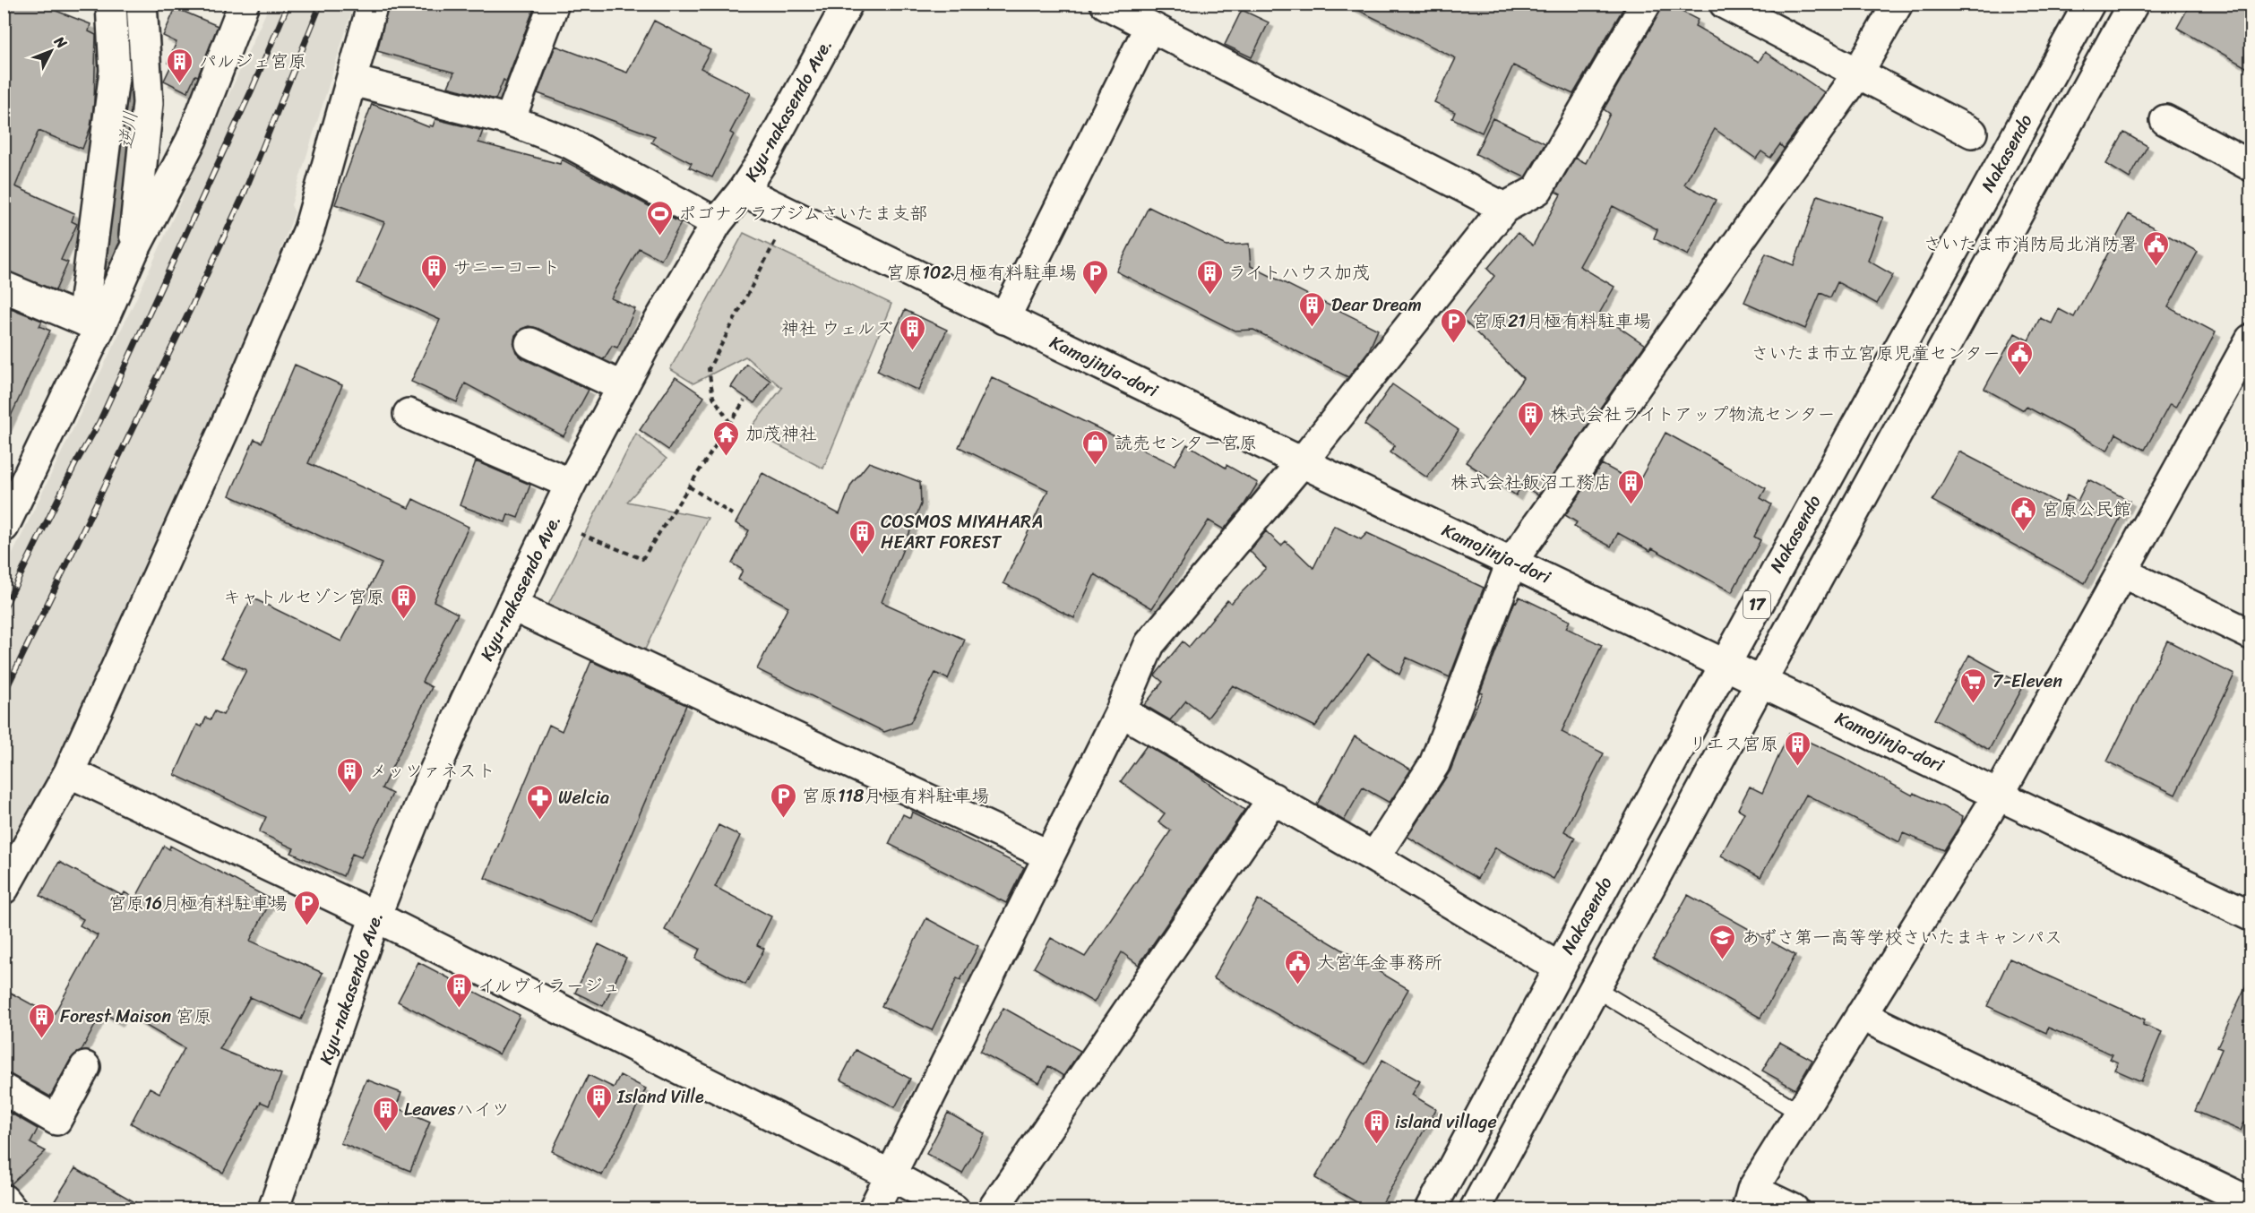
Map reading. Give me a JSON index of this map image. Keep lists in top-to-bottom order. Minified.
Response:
{"streets":{"main road":["Kyu-nakasendo Ave.","Nakasendo","Kamojinja-dori","17"]},"crossings":[["Kyu-nakasendo Ave.","Kamojinja-dori"],["Nakasendo","Kamojinja-dori"],["Kamojinja-dori","17"]],"water":["逆川"],"places":{"building":["パルジェ宮原","サニーコート","ライトハウス加茂","Dear Dream","神社 ウェルズ","株式会社ライトアップ物流センター","株式会社飯沼工務店","COSMOS MIYAHARA HEART FOREST","キャトルセゾン宮原","リエス宮原","メッツァネスト","イルヴィラージュ","Forest Maison 宮原","Island Ville","Leavesハイツ","island village"],"sports":["ポゴナクラブジムさいたま支部"],"public building":["さいたま市消防局北消防署","さいたま市立宮原児童センター","宮原公民館","大宮年金事務所"],"parking":["宮原102月極有料駐車場","宮原21月極有料駐車場","宮原118月極有料駐車場","宮原16月極有料駐車場"],"temple":["加茂神社"],"shop":["読売センター宮原"],"supermarket":["7-Eleven"],"pharmacy":["Welcia"],"school or university":["あずさ第一高等学校さいたまキャンパス"]},"north":"top right"}
